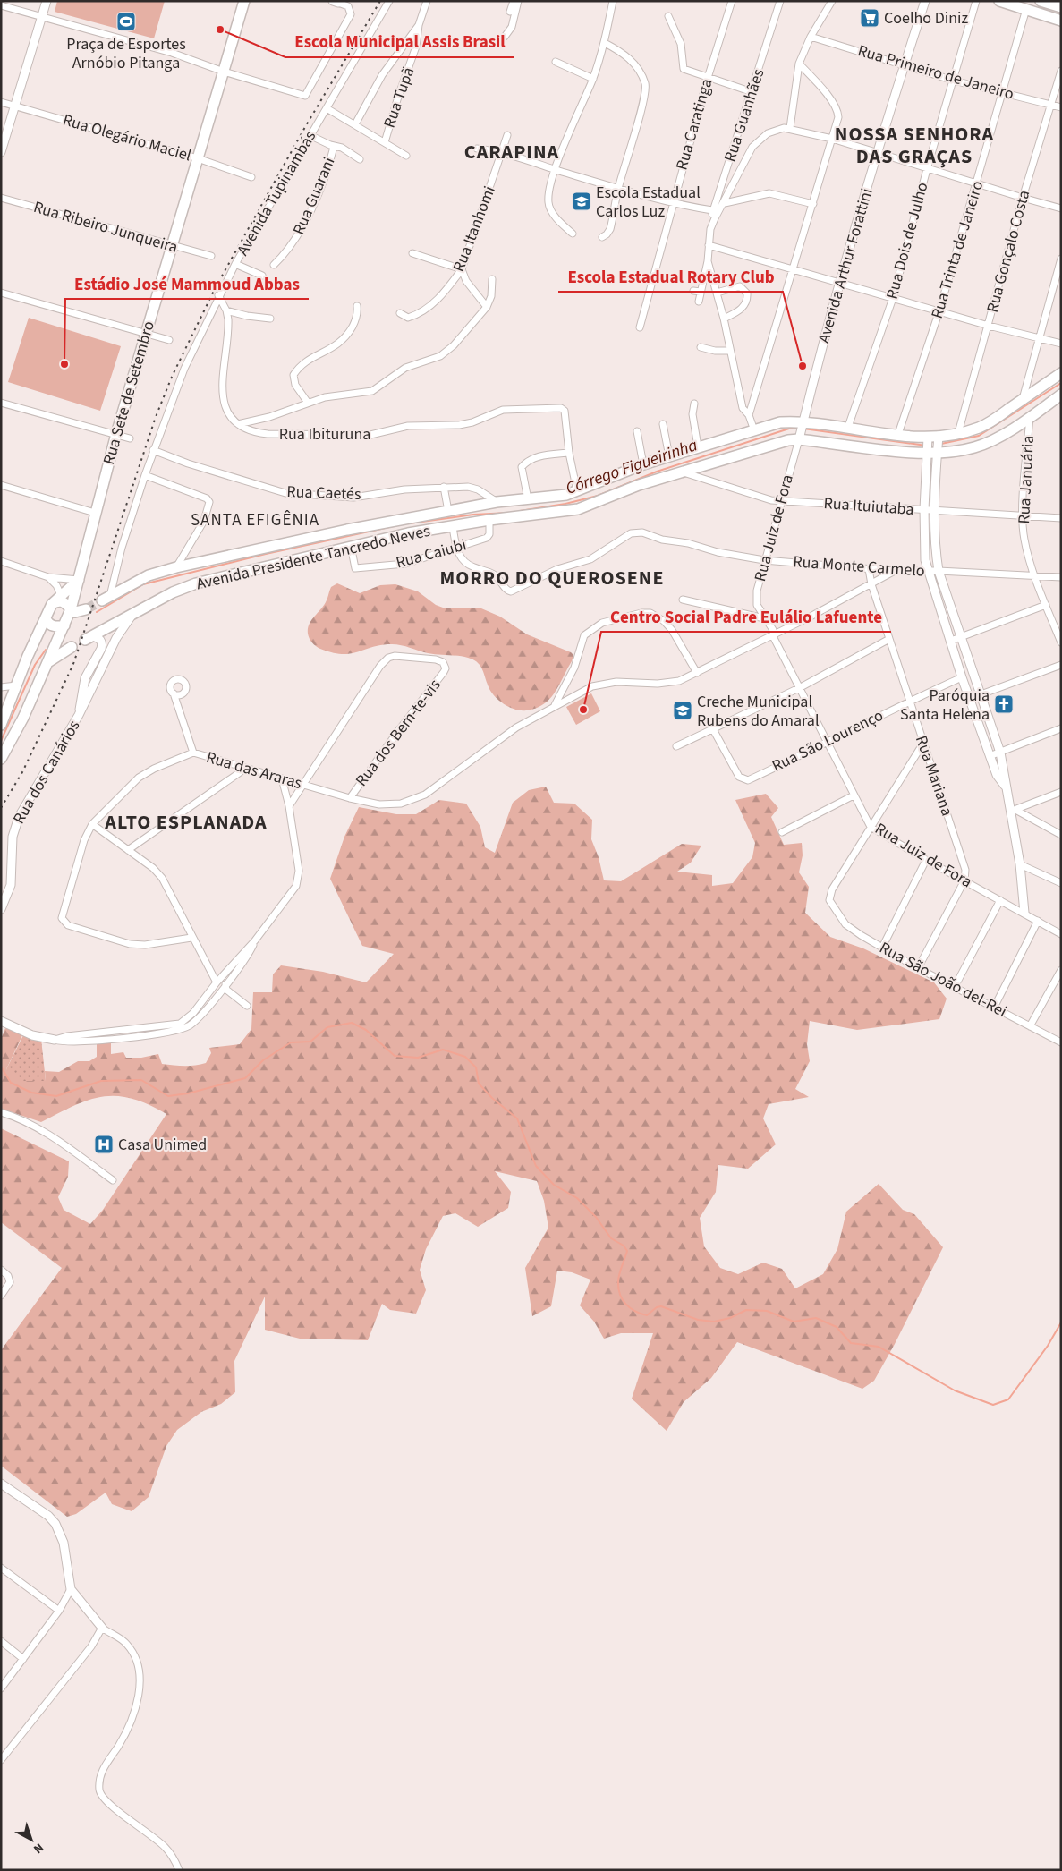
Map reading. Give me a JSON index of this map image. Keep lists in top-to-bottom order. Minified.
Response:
{"streets":{"main road":["Rua Sete de Setembro","Avenida Presidente Tancredo Neves"],"street":["Rua Primeiro de Janeiro","Rua Tupã","Rua Guanhães","Rua Caratinga","Rua Olegário Maciel","Avenida Tupinambás","Rua Guarani","Rua Ribeiro Junqueira","Rua Itanhomi","Rua Dois de Julho","Rua Trinta de Janeiro","Rua Gonçalo Costa","Avenida Arthur Forattini","Rua Ibituruna","Rua Januária","Rua Caetés","Rua Ituiutaba","Rua Juiz de Fora","Rua Caiubi","Rua Monte Carmelo","Rua dos Bem-te-vis","Rua São Lourenço","Rua das Araras","Rua dos Canários","Rua Mariana","Rua São João del-Rei"]},"crossings":[["Rua Primeiro de Janeiro","Rua Dois de Julho"],["Rua Primeiro de Janeiro","Rua Trinta de Janeiro"],["Rua Primeiro de Janeiro","Rua Gonçalo Costa"],["Rua Primeiro de Janeiro","Avenida Arthur Forattini"],["Rua Olegário Maciel","Rua Sete de Setembro"],["Avenida Tupinambás","Rua Caetés"],["Avenida Tupinambás","Avenida Presidente Tancredo Neves"],["Rua Ribeiro Junqueira","Rua Sete de Setembro"],["Rua Dois de Julho","Avenida Presidente Tancredo Neves"],["Rua Trinta de Janeiro","Avenida Presidente Tancredo Neves"],["Rua Gonçalo Costa","Avenida Presidente Tancredo Neves"],["Avenida Arthur Forattini","Rua Juiz de Fora"],["Avenida Arthur Forattini","Avenida Presidente Tancredo Neves"],["Rua Januária","Rua Ituiutaba"],["Rua Januária","Avenida Presidente Tancredo Neves"],["Rua Januária","Rua Monte Carmelo"],["Rua Caetés","Avenida Presidente Tancredo Neves"],["Rua Ituiutaba","Rua Juiz de Fora"],["Rua Ituiutaba","Avenida Presidente Tancredo Neves"],["Rua Juiz de Fora","Avenida Presidente Tancredo Neves"],["Rua Juiz de Fora","Rua Monte Carmelo"],["Rua Juiz de Fora","Rua São Lourenço"],["Rua Juiz de Fora","Rua das Araras"],["Rua Juiz de Fora","Rua Mariana"],["Rua Juiz de Fora","Rua São João del-Rei"],["Rua Caiubi","Avenida Presidente Tancredo Neves"],["Rua Caiubi","Rua Monte Carmelo"],["Avenida Presidente Tancredo Neves","Rua dos Canários"],["Rua Monte Carmelo","Rua das Araras"],["Rua Monte Carmelo","Rua Mariana"],["Rua dos Bem-te-vis","Rua das Araras"],["Rua São Lourenço","Rua Mariana"],["Rua das Araras","Rua Mariana"]],"districts":["NOSSA SENHORA DAS GRAÇAS","CARAPINA","SANTA EFIGÊNIA","MORRO DO QUEROSENE","ALTO ESPLANADA"],"water":["Córrego Figueirinha"],"places":{"supermarket":["Coelho Diniz"],"sports":["Praça de Esportes Arnóbio Pitanga"],"other":["Escola Municipal Assis Brasil","Estádio José Mammoud Abbas","Escola Estadual Rotary Club","Centro Social Padre Eulálio Lafuente"],"school or university":["Escola Estadual Carlos Luz","Creche Municipal Rubens do Amaral"],"church":["Paróquia Santa Helena"],"hospital":["Casa Unimed"]},"north":"bottom right"}
